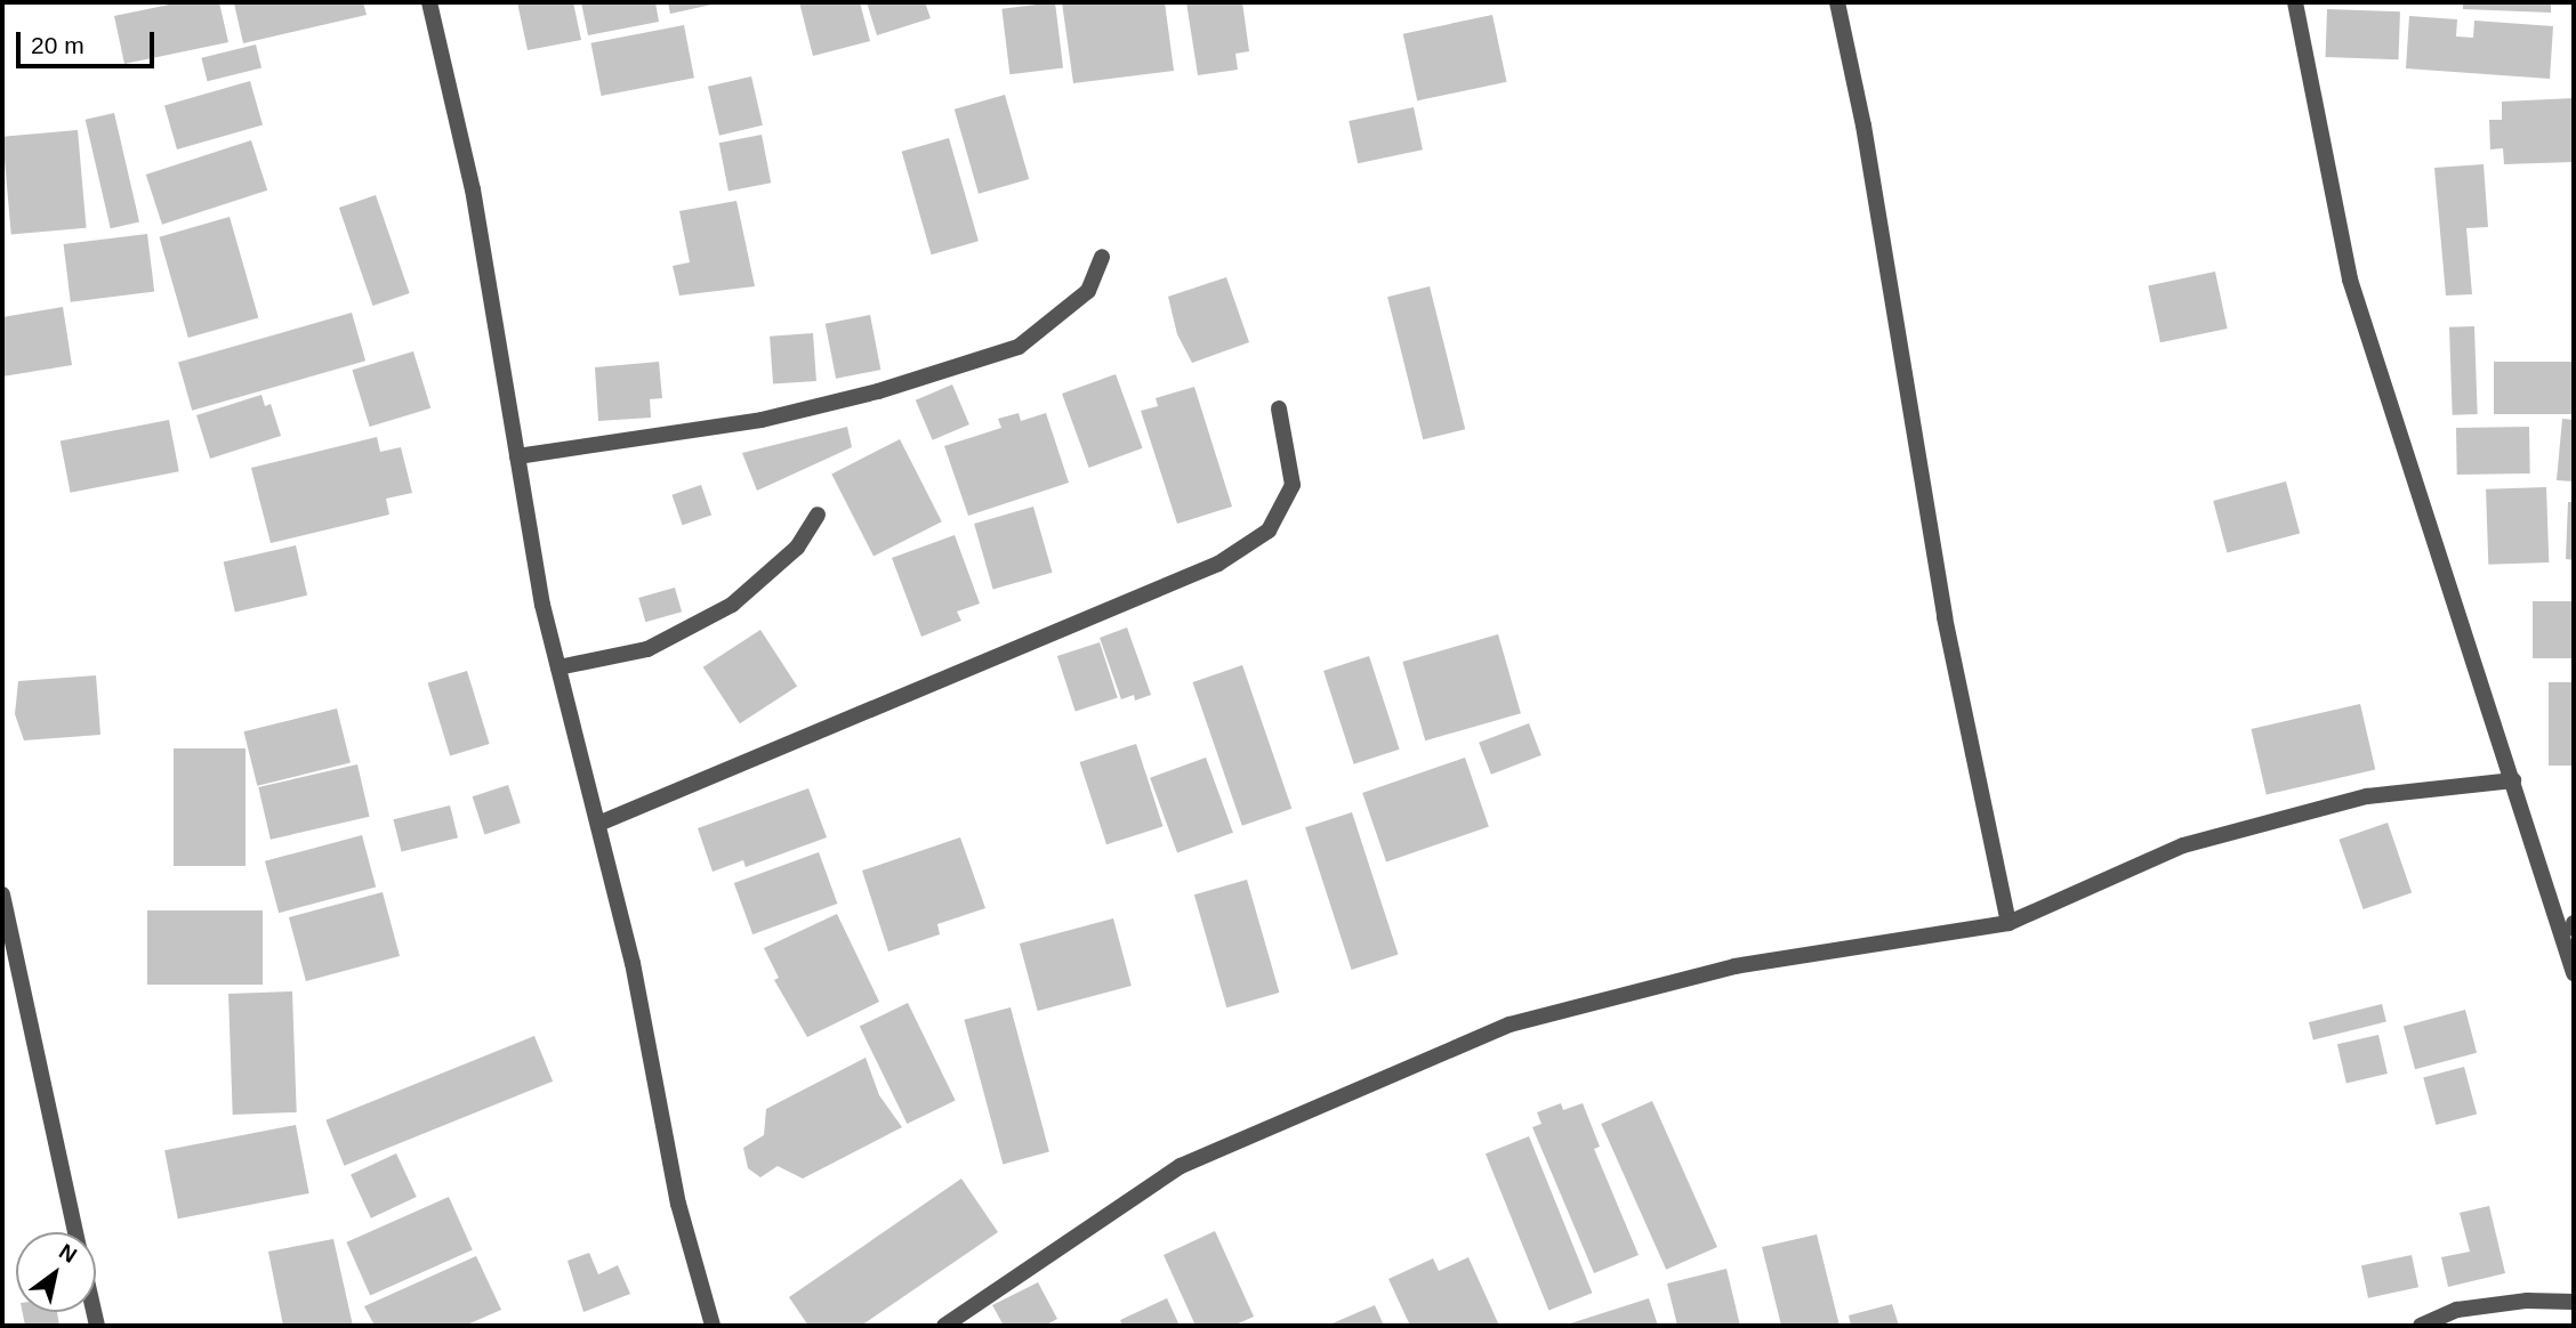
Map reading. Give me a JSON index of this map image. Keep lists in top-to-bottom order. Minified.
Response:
{"scale_bar":"20 m","north":"top right"}
